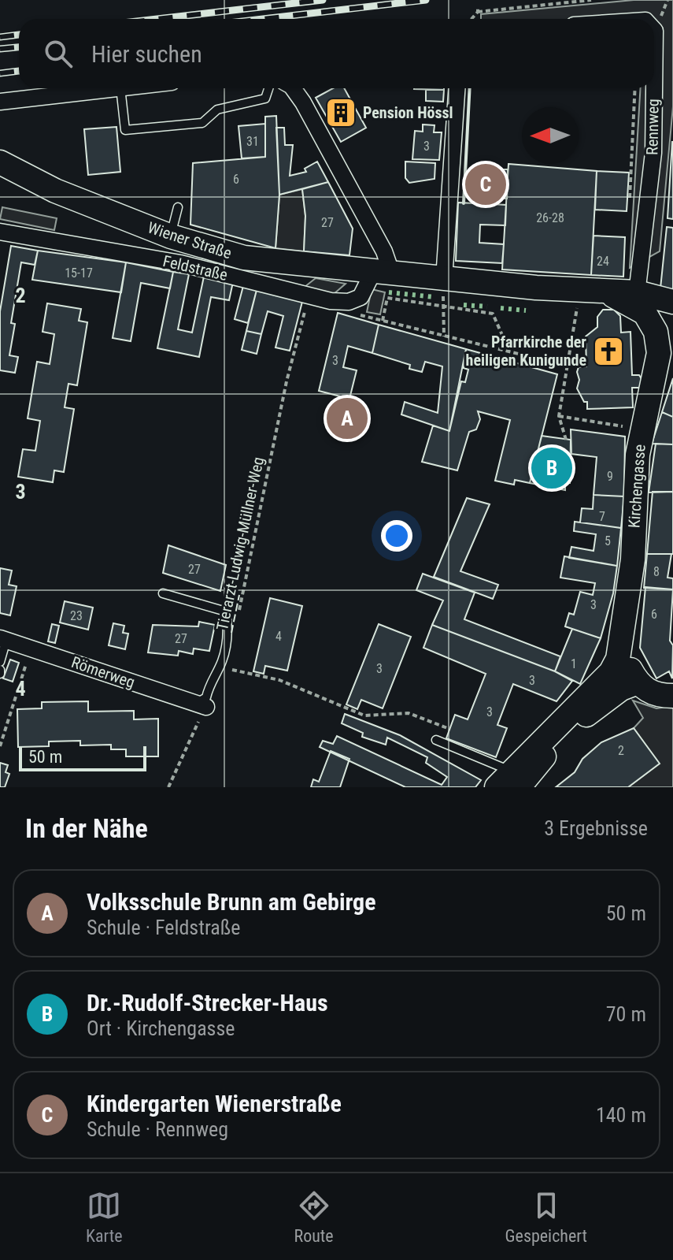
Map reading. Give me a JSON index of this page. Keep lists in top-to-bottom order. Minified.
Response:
{"streets":{"main road":["Wiener Straße","Kirchengasse"],"street":["Rennweg","Feldstraße","Römerweg"],"path":["Tierarzt-Ludwig-Müllner-Weg"]},"crossings":[["Rennweg","Kirchengasse"],["Wiener Straße","Feldstraße"],["Wiener Straße","Kirchengasse"],["Feldstraße","Tierarzt-Ludwig-Müllner-Weg"]],"places":{"building":["Pension Hössl"],"church":["Pfarrkirche der heiligen Kunigunde"]},"house_numbers":["31","3","6","26-28","27","24","15-17","3","9","7","5","27","8","3","6","23","4","27","1","3","3","3","2"],"scale_bar":"50 m","north":"left","page":{"search":"Hier suchen","pins":["C","A","B"],"scale":"50 m","heading":["In der Nähe","3 Ergebnisse"],"list":[{"mark":"A","name":"Volksschule Brunn am Gebirge","note":"Schule · Feldstraße","value":"50 m"},{"mark":"B","name":"Dr.-Rudolf-Strecker-Haus","note":"Ort · Kirchengasse","value":"70 m"},{"mark":"C","name":"Kindergarten Wienerstraße","note":"Schule · Rennweg","value":"140 m"}],"nav":["Karte","Route","Gespeichert"]},"grid":{"rows":["2","3","4"]}}
